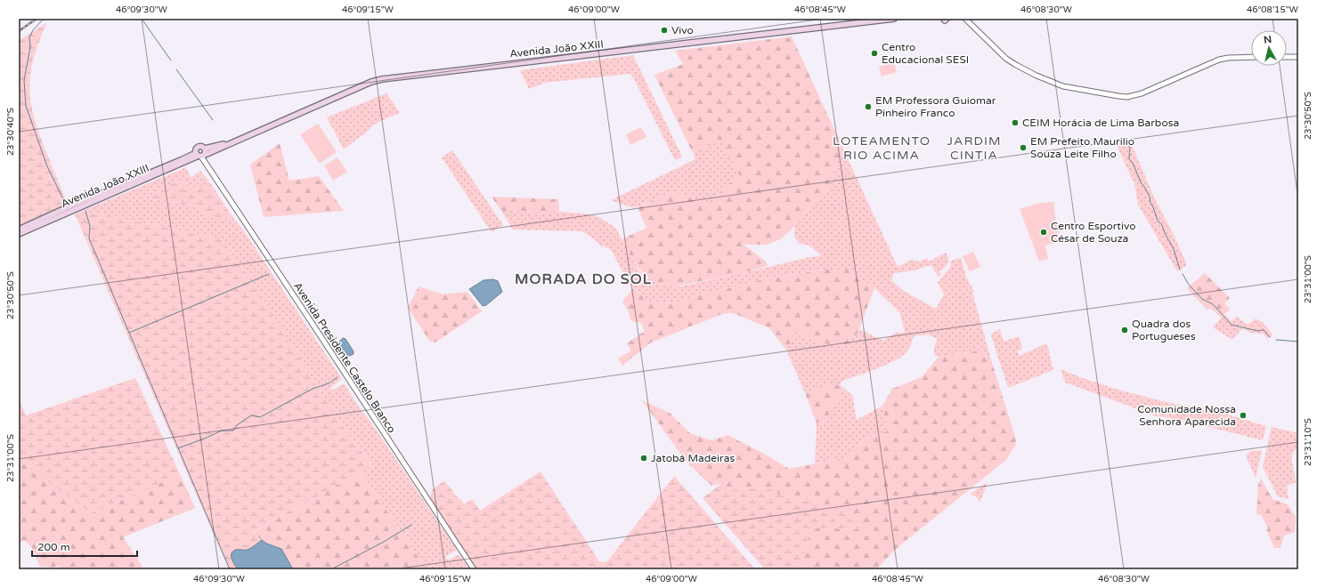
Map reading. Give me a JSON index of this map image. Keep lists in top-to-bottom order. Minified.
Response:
{"streets":{"main road":["Avenida João XXIII"],"street":["Avenida Presidente Castelo Branco"]},"crossings":[["Avenida João XXIII","Avenida Presidente Castelo Branco"]],"districts":["LOTEAMENTO RIO ACIMA","JARDIM CINTIA","MORADA DO SOL"],"places":["Vivo","Centro Educacional SESI","EM Professora Guiomar Pinheiro Franco","CEIM Horácia de Lima Barbosa","EM Prefeito Maurilio Souza Leite Filho","Centro Esportivo César de Souza","Quadra dos Portugueses","Comunidade Nossa Senhora Aparecida","Jatobá Madeiras"],"scale_bar":"200 m","north":"top","coordinates":["46°09'30\"W","46°09'15\"W","46°09'00\"W","46°08'45\"W","46°08'30\"W","46°08'15\"W","23°30'50\"S","23°30'40\"S","23°31'00\"S","23°31'10\"S"]}
